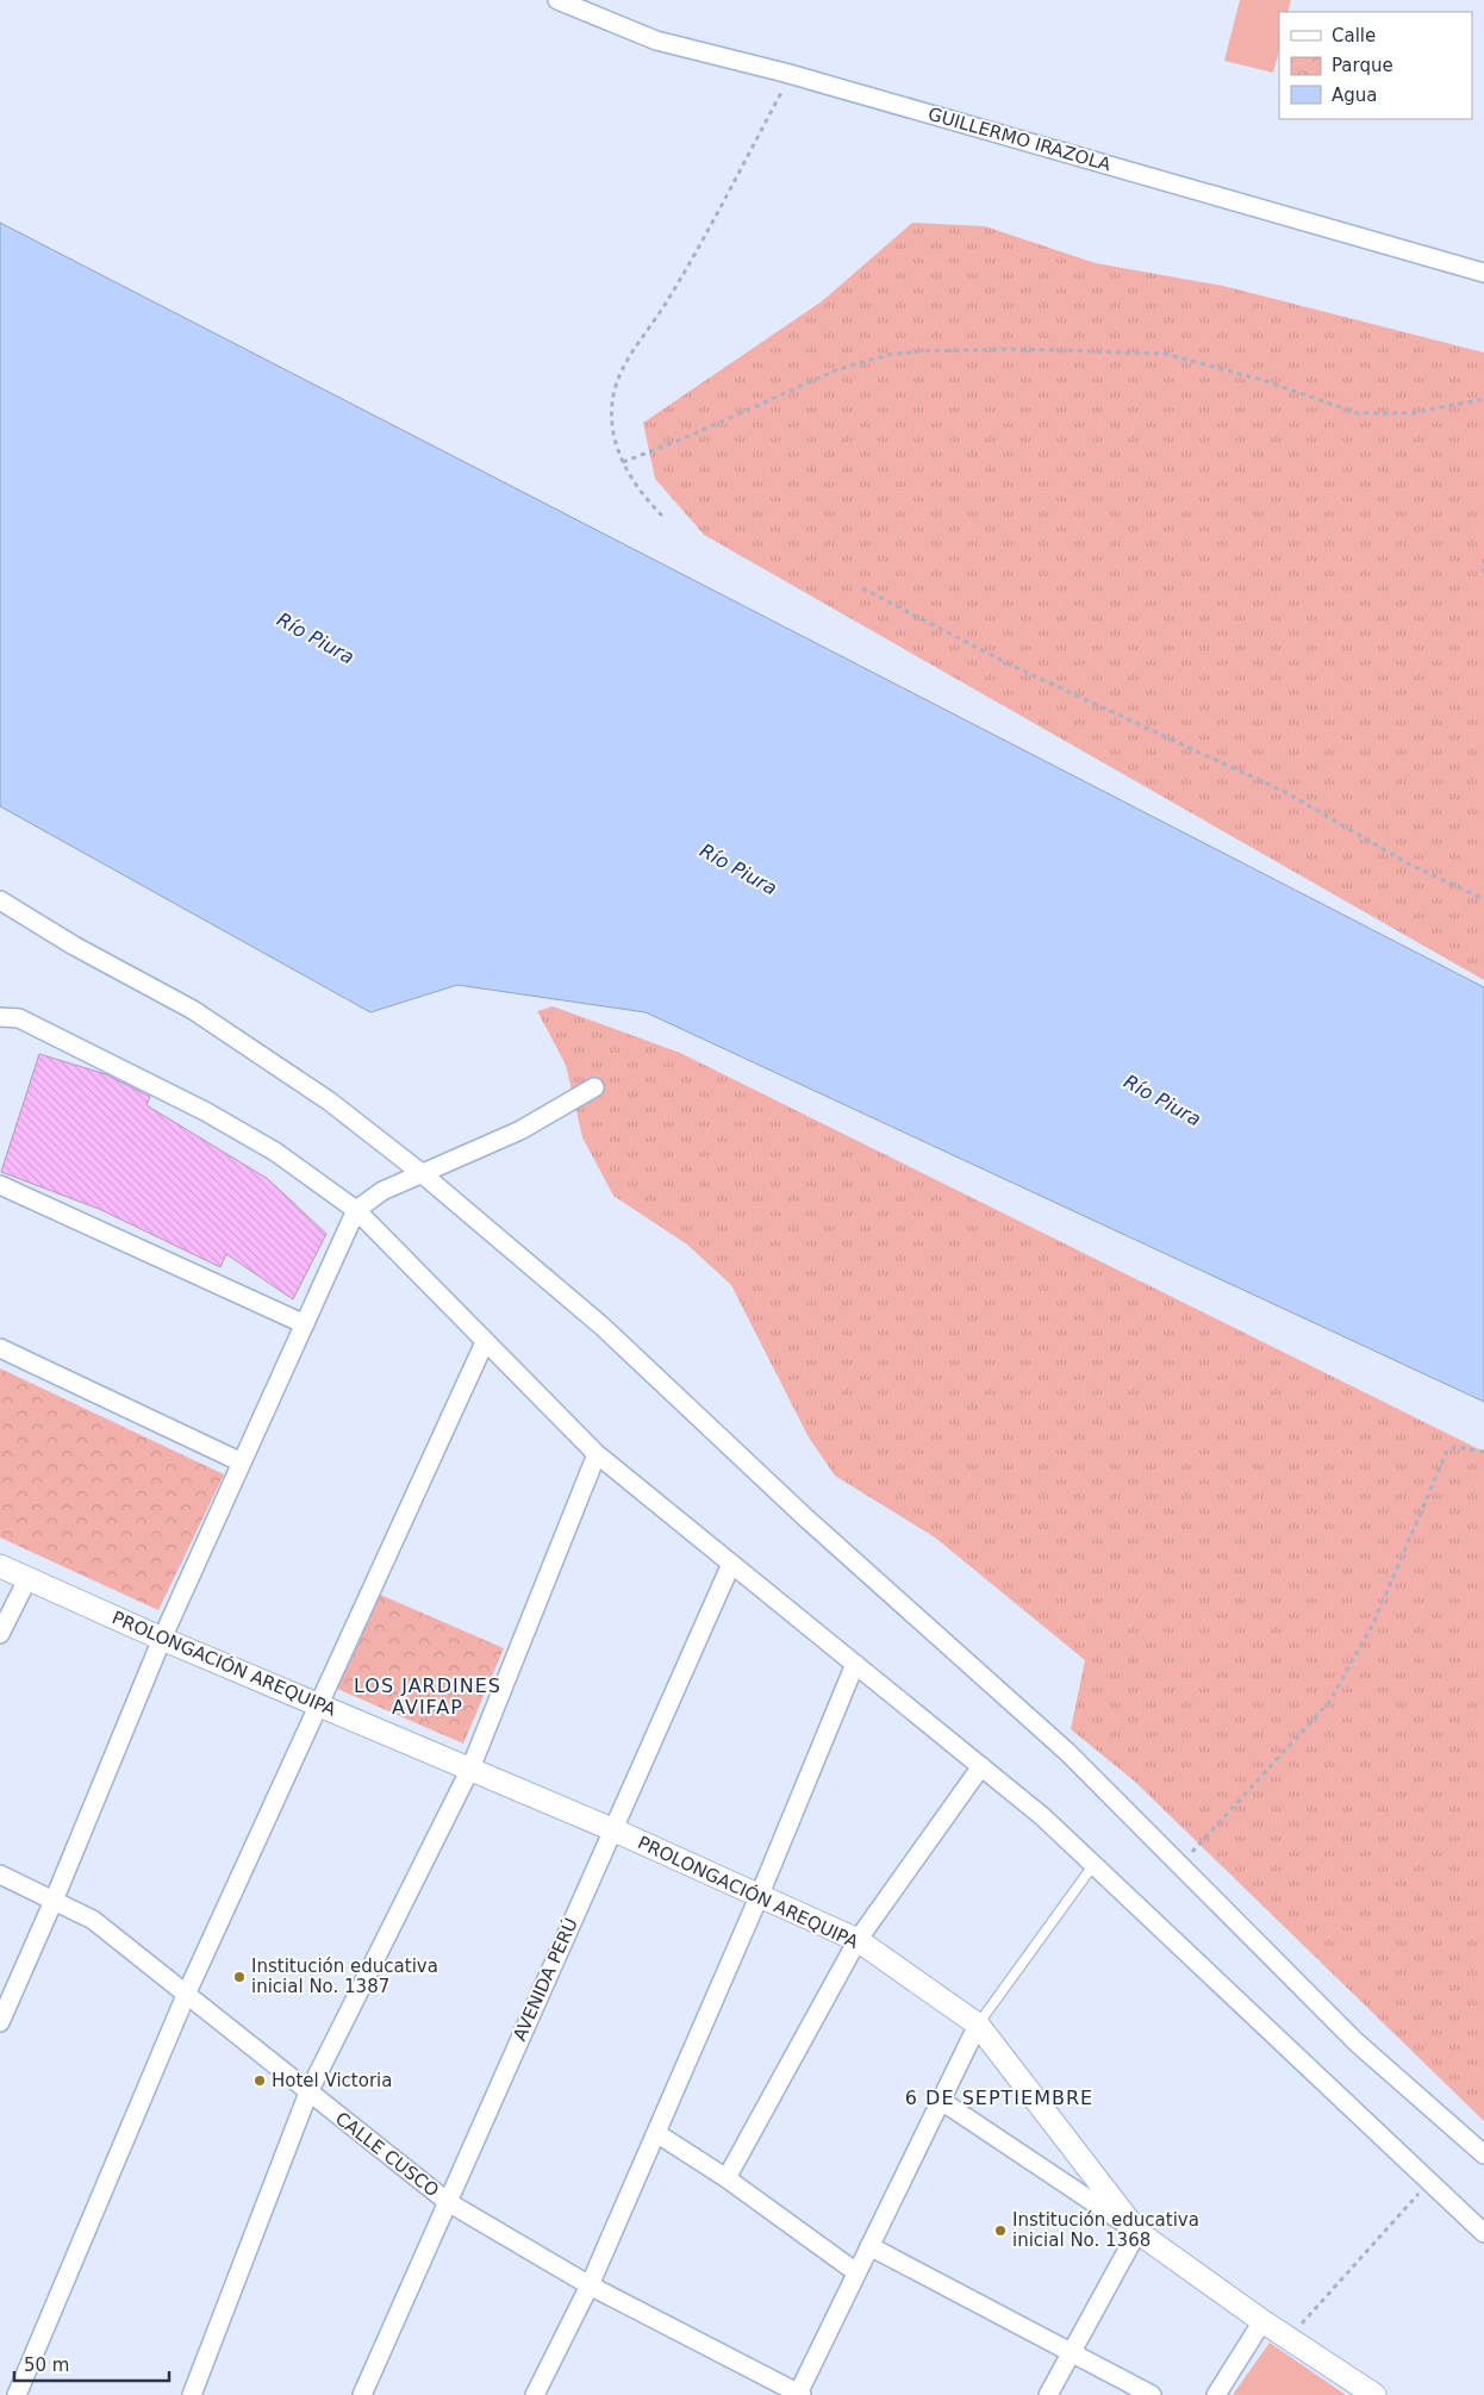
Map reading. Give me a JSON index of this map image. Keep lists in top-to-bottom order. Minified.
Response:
{"streets":{"street":["GUILLERMO IRAZOLA","PROLONGACIÓN AREQUIPA","AVENIDA PERÚ","CALLE CUSCO"]},"crossings":[["PROLONGACIÓN AREQUIPA","AVENIDA PERÚ"],["AVENIDA PERÚ","CALLE CUSCO"]],"districts":["LOS JARDINES AVIFAP","6 DE SEPTIEMBRE"],"water":["Río Piura"],"places":["Institución educativa inicial No. 1387","Hotel Victoria","Institución educativa inicial No. 1368"],"legend":["Calle","Parque","Agua"],"scale_bar":"50 m"}
